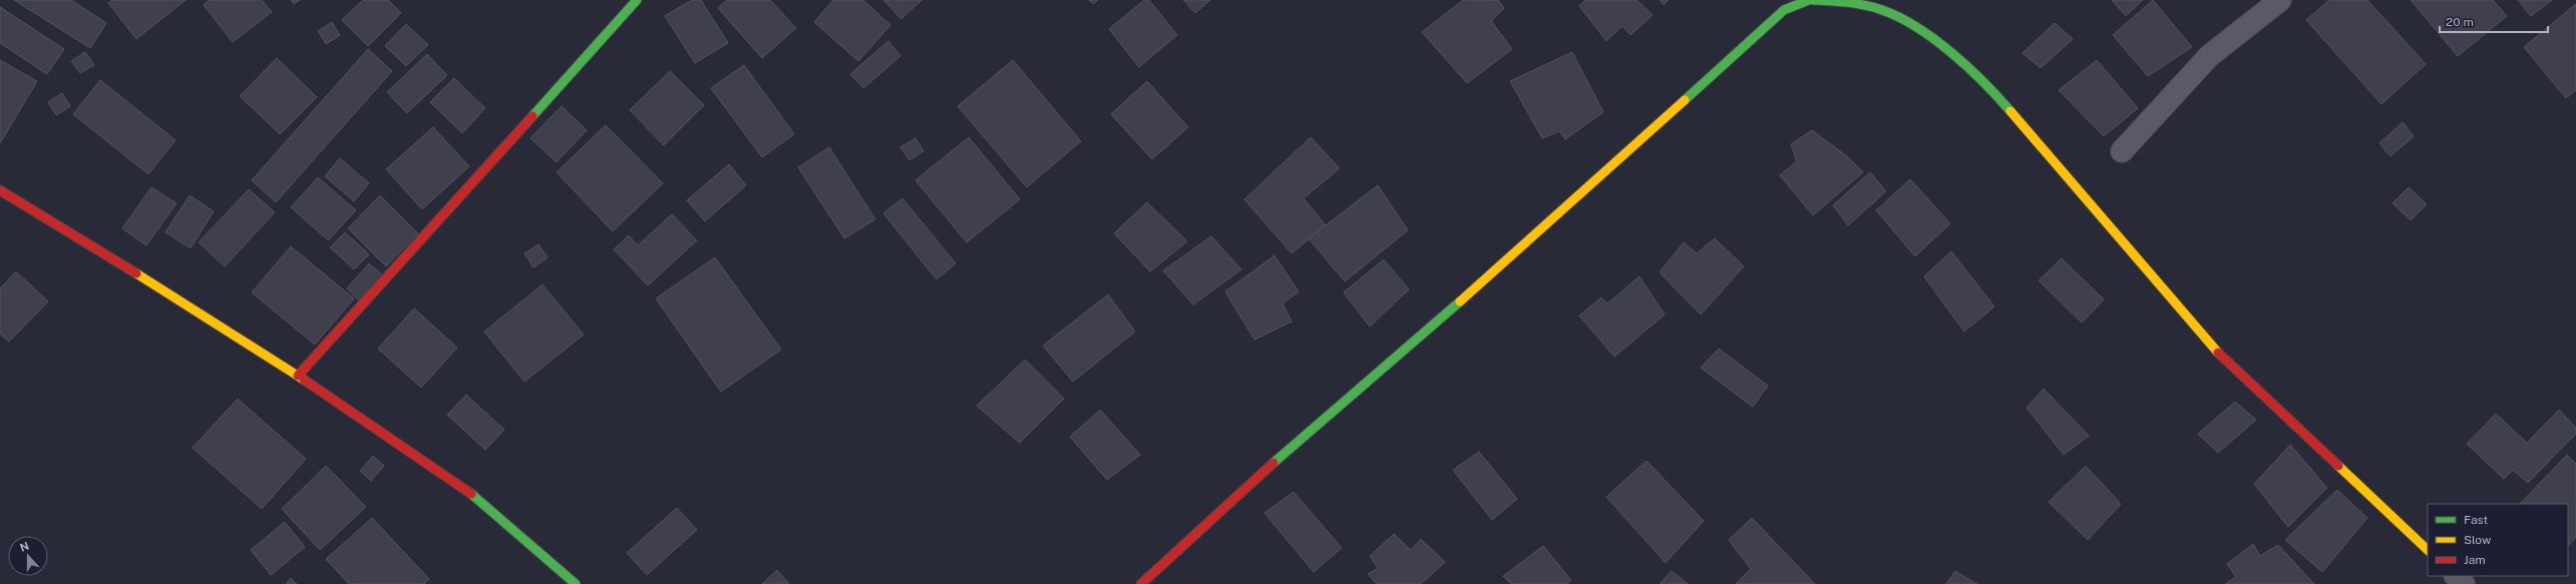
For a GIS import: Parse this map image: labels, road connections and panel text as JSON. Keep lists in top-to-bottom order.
{
  "legend": ["Fast", "Slow", "Jam"],
  "scale_bar": "20 m",
  "north": "top"
}
